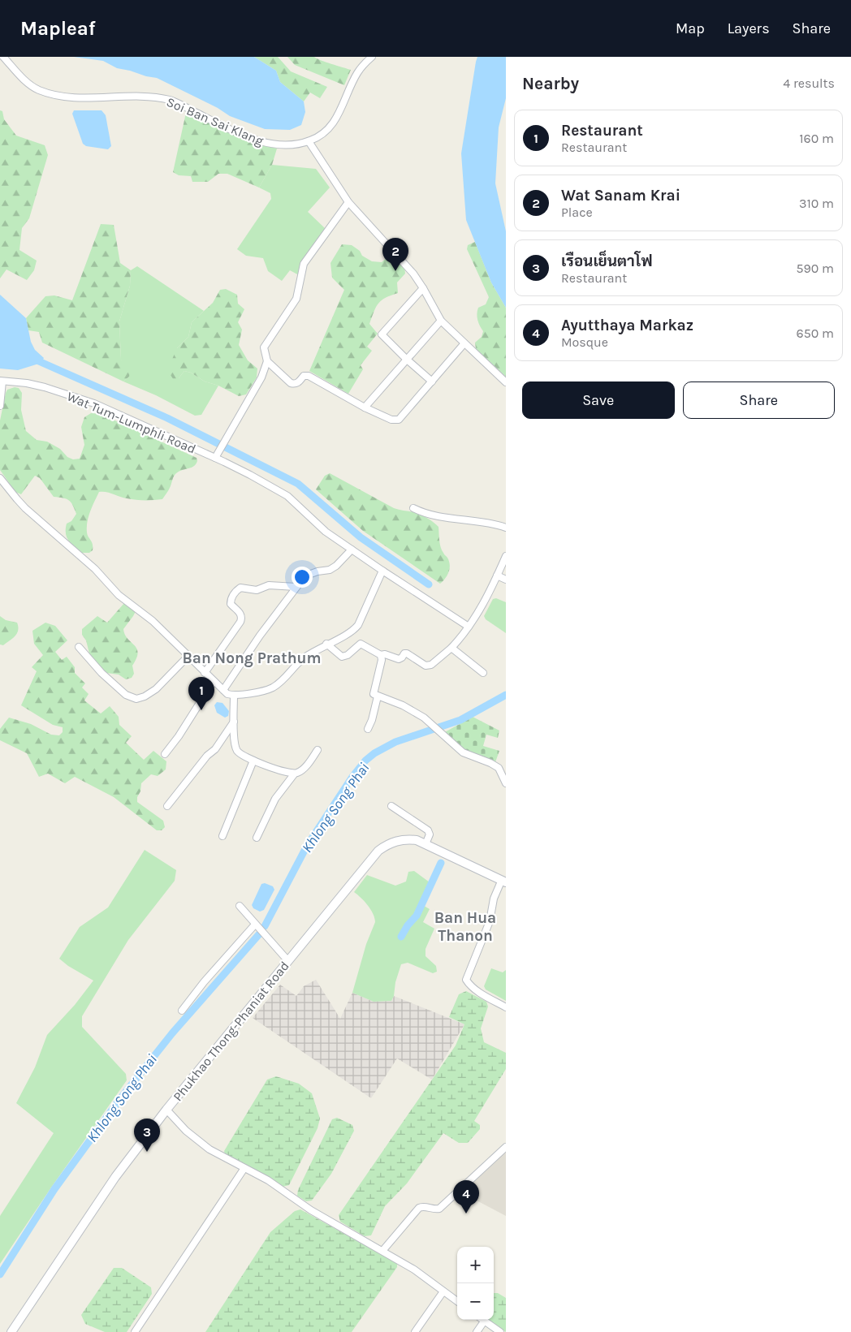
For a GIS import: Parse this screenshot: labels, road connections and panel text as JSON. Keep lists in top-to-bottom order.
{
  "streets": {
    "street": ["Soi Ban Sai Klang", "Wat Tum-Lumphli Road", "Phukhao Thong-Phaniat Road"]
  },
  "districts": ["Ban Nong Prathum", "Ban Hua Thanon"],
  "water": ["Khlong Song Phai"],
  "page": {
    "header": "Mapleaf",
    "nav": ["Map", "Layers", "Share"],
    "heading": ["Nearby", "4 results"],
    "list": [
      {
        "mark": "1",
        "name": "Restaurant",
        "note": "Restaurant",
        "value": "160 m"
      },
      {
        "mark": "2",
        "name": "Wat Sanam Krai",
        "note": "Place",
        "value": "310 m"
      },
      {
        "mark": "3",
        "name": "เรือนเย็นตาโฟ",
        "note": "Restaurant",
        "value": "590 m"
      },
      {
        "mark": "4",
        "name": "Ayutthaya Markaz",
        "note": "Mosque",
        "value": "650 m"
      }
    ],
    "pins": [
      "2",
      "1",
      "3",
      "4"
    ],
    "buttons": ["Save", "Share"],
    "map_buttons": ["+", "−"]
  }
}
